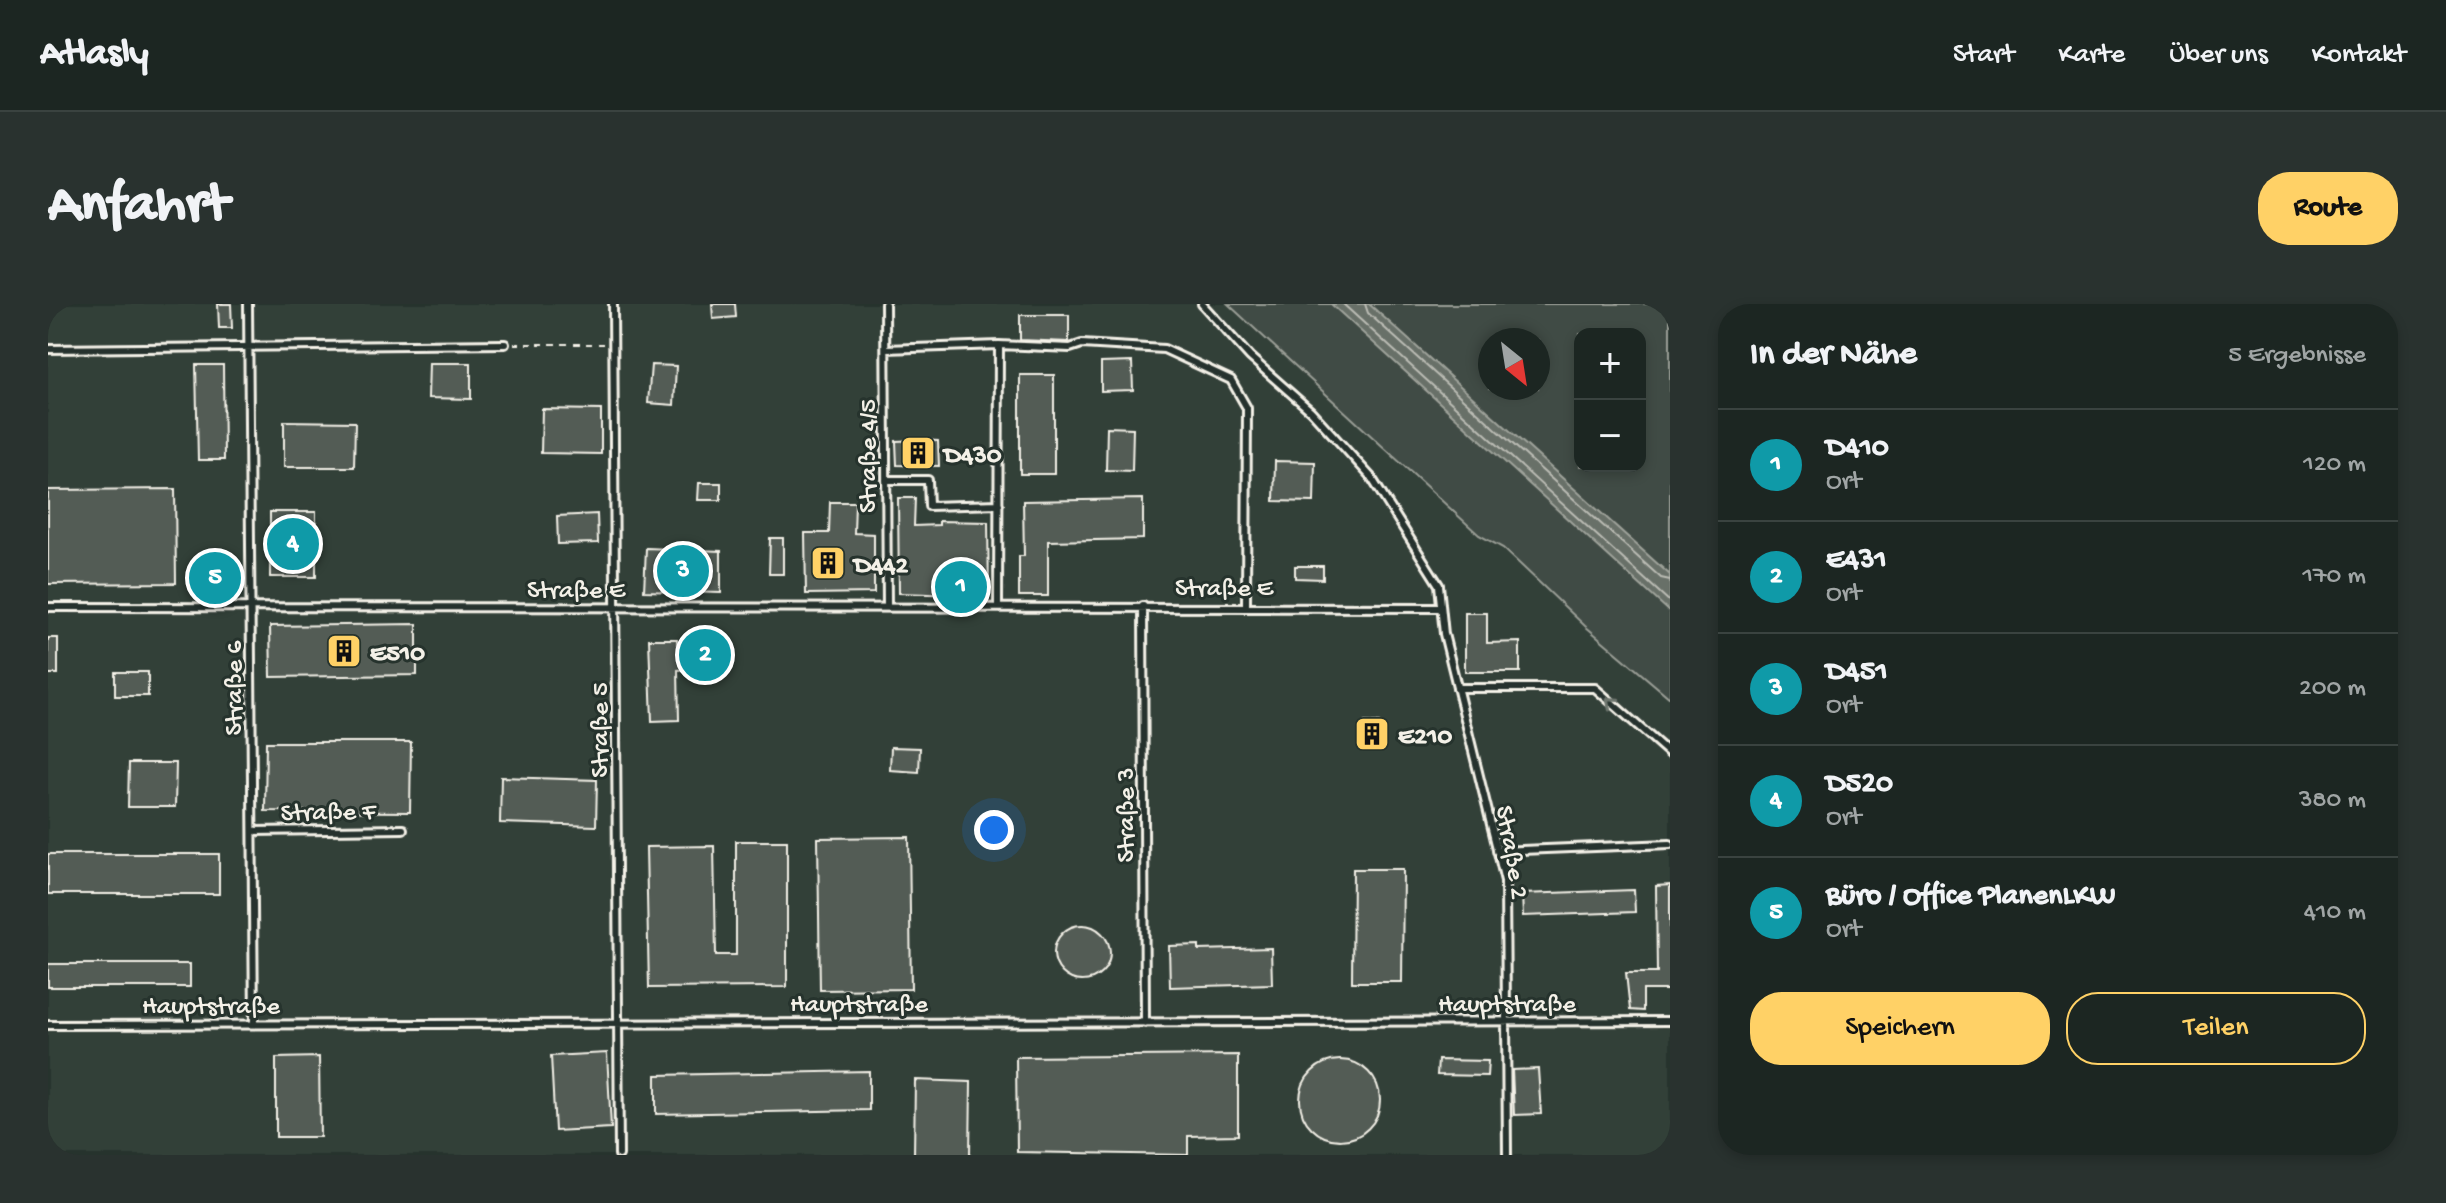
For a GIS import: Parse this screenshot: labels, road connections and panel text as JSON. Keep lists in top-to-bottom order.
{
  "streets": {
    "lane": [
      "Straße 4/5",
      "Straße E",
      "Straße 6",
      "Straße 5",
      "Straße F",
      "Straße 3",
      "Straße 2",
      "Hauptstraße"
    ]
  },
  "crossings": [
    ["Straße 4/5", "Straße E"],
    ["Straße E", "Straße 6"],
    ["Straße E", "Straße 5"],
    ["Straße E", "Straße 3"],
    ["Straße E", "Straße 2"],
    ["Straße 6", "Straße F"],
    ["Straße 6", "Hauptstraße"],
    ["Straße 5", "Hauptstraße"],
    ["Straße 3", "Hauptstraße"],
    ["Straße 2", "Hauptstraße"]
  ],
  "places": {
    "building": [
      "D430",
      "D442",
      "E510",
      "E210"
    ]
  },
  "north": "bottom right",
  "page": {
    "header": "Atlasly",
    "nav": [
      "Start",
      "Karte",
      "Über uns",
      "Kontakt"
    ],
    "buttons": [
      "Route",
      ["Speichern", "Teilen"]
    ],
    "title": "Anfahrt",
    "heading": ["In der Nähe", "5 Ergebnisse"],
    "map_buttons": ["+", "−"],
    "list": [
      {
        "mark": "1",
        "name": "D410",
        "note": "Ort",
        "value": "120 m"
      },
      {
        "mark": "2",
        "name": "E431",
        "note": "Ort",
        "value": "170 m"
      },
      {
        "mark": "3",
        "name": "D451",
        "note": "Ort",
        "value": "200 m"
      },
      {
        "mark": "4",
        "name": "D520",
        "note": "Ort",
        "value": "380 m"
      },
      {
        "mark": "5",
        "name": "Büro / Office PlanenLKW",
        "note": "Ort",
        "value": "410 m"
      }
    ],
    "pins": [
      "4",
      "3",
      "5",
      "1",
      "2"
    ]
  }
}
